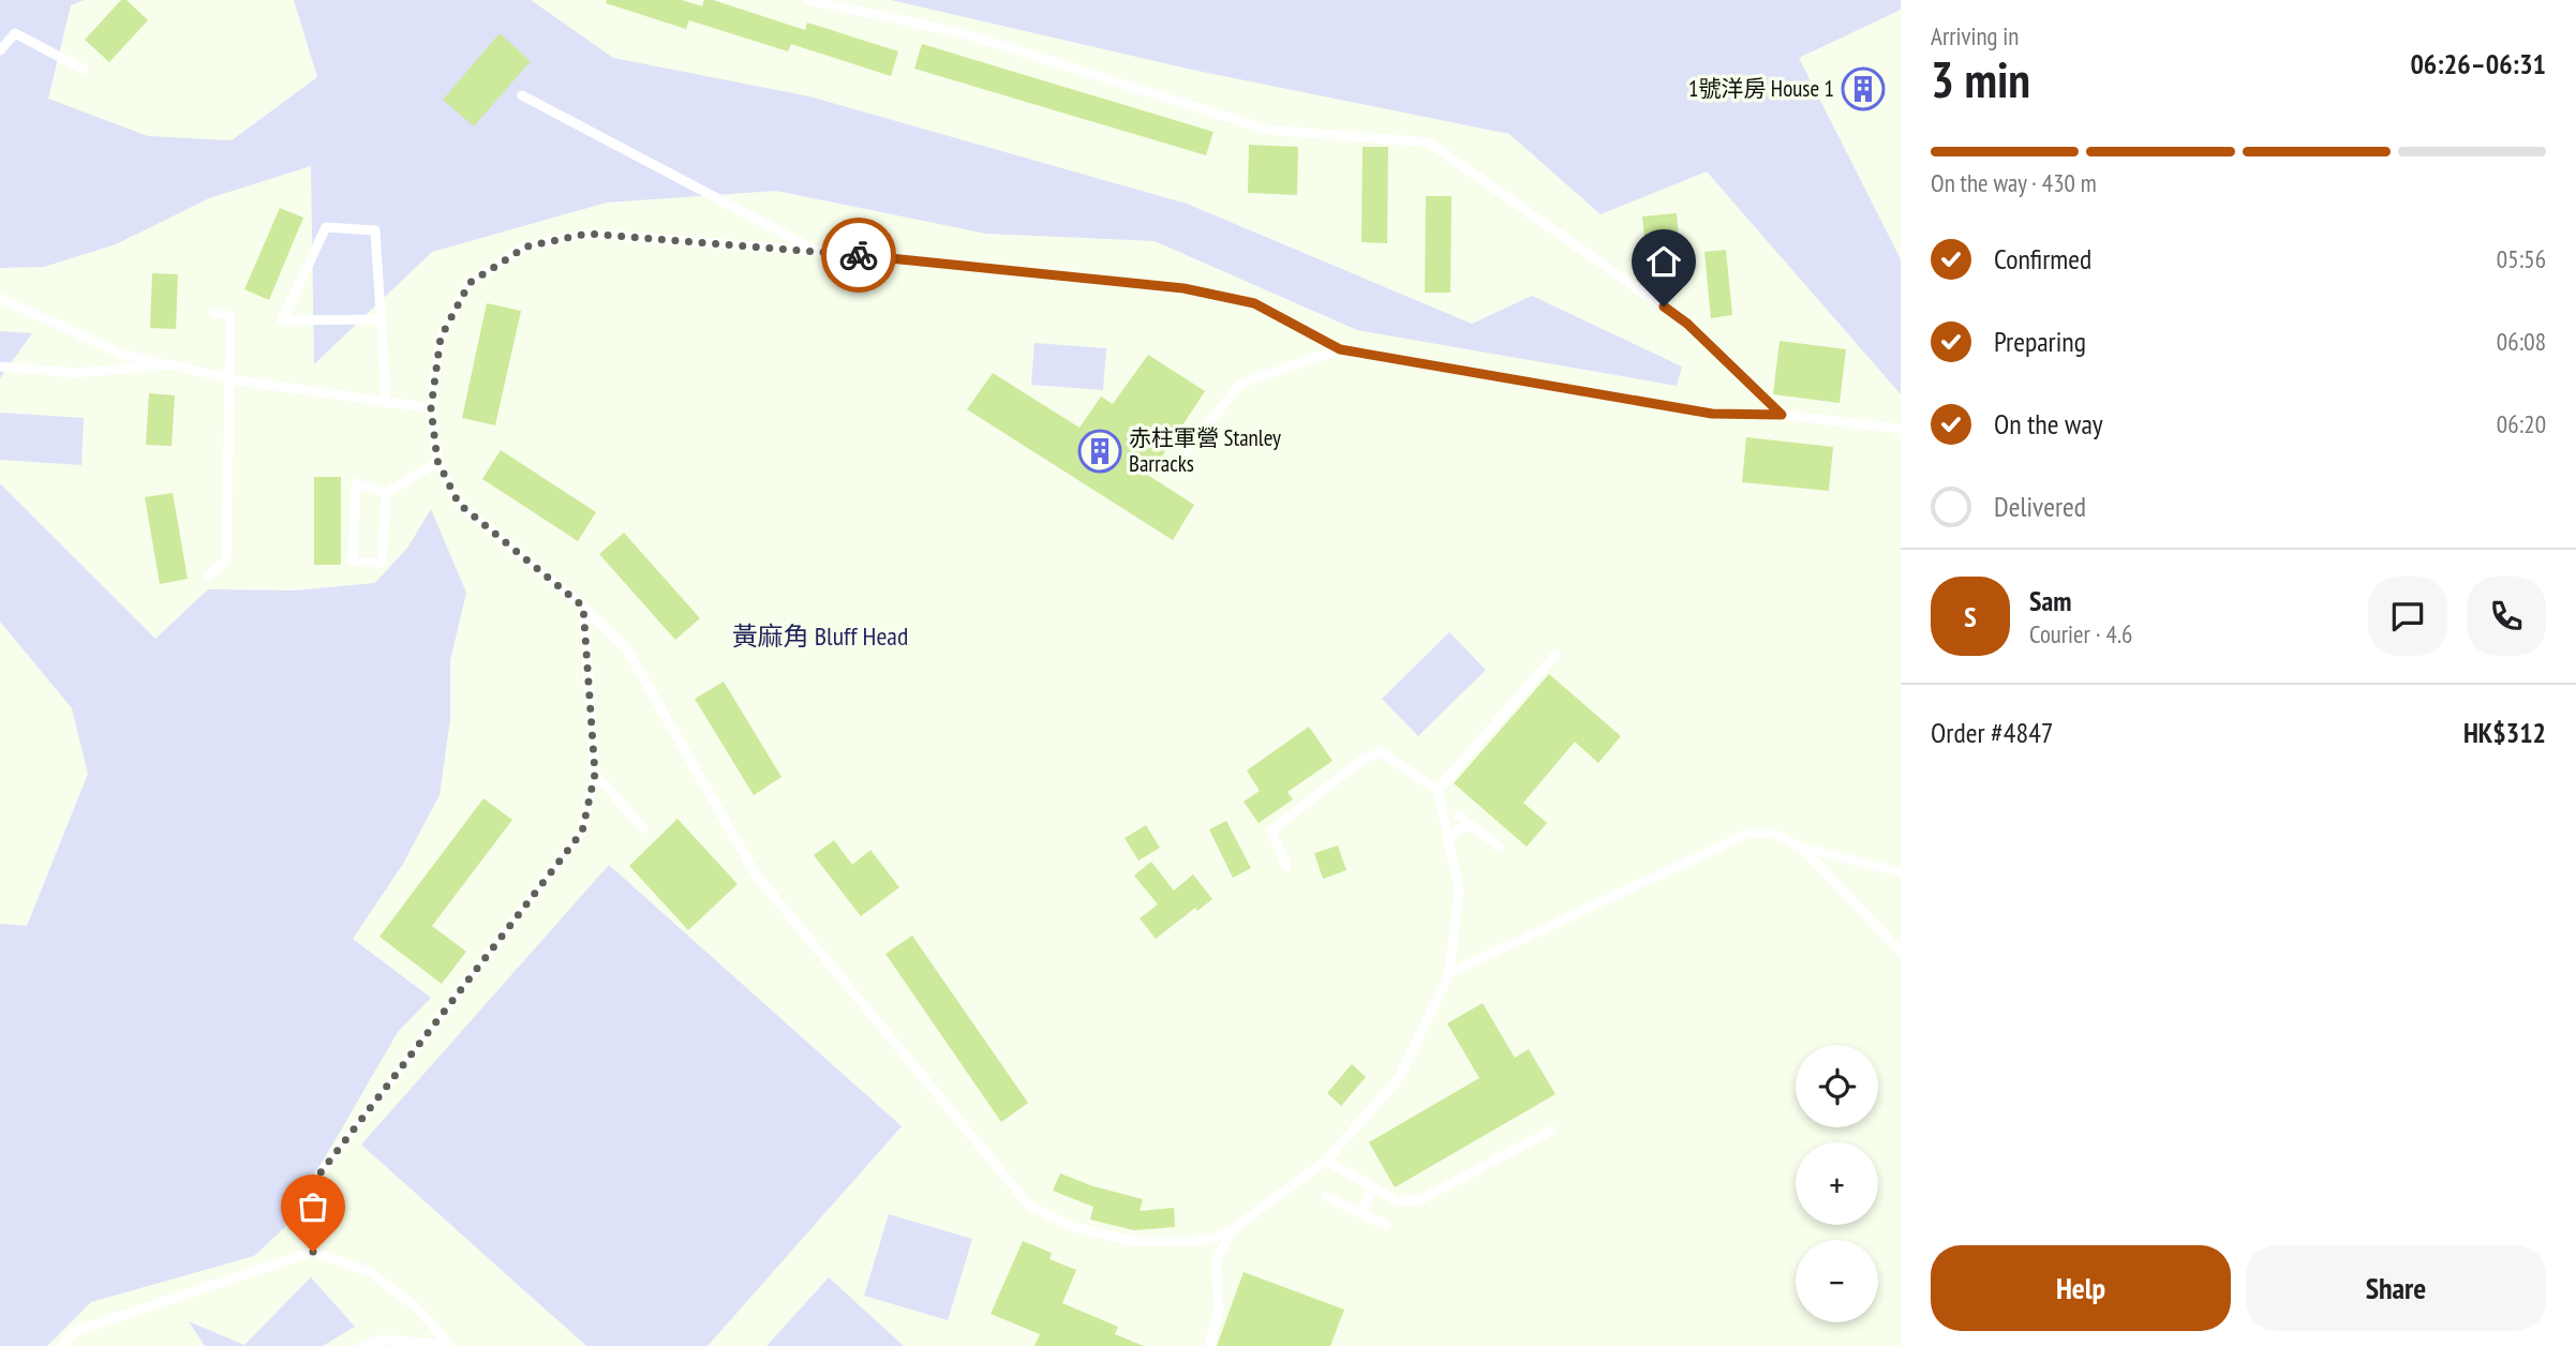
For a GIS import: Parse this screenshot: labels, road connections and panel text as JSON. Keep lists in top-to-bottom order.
{
  "districts": ["黃麻角 Bluff Head"],
  "places": {
    "building": ["1號洋房 House 1", "赤柱軍營 Stanley Barracks"]
  },
  "page": {
    "heading": ["3 min", "Arriving in", "06:26–06:31"],
    "panel": [
      "Sam",
      "Courier · 4.6",
      "Order #4847",
      "HK$312"
    ],
    "bar": "On the way · 430 m",
    "list": [
      ["Confirmed", "05:56"],
      ["Preparing", "06:08"],
      ["On the way", "06:20"],
      "Delivered"
    ],
    "round": "S",
    "map_buttons": ["+", "−"],
    "buttons": ["Help", "Share"]
  }
}
